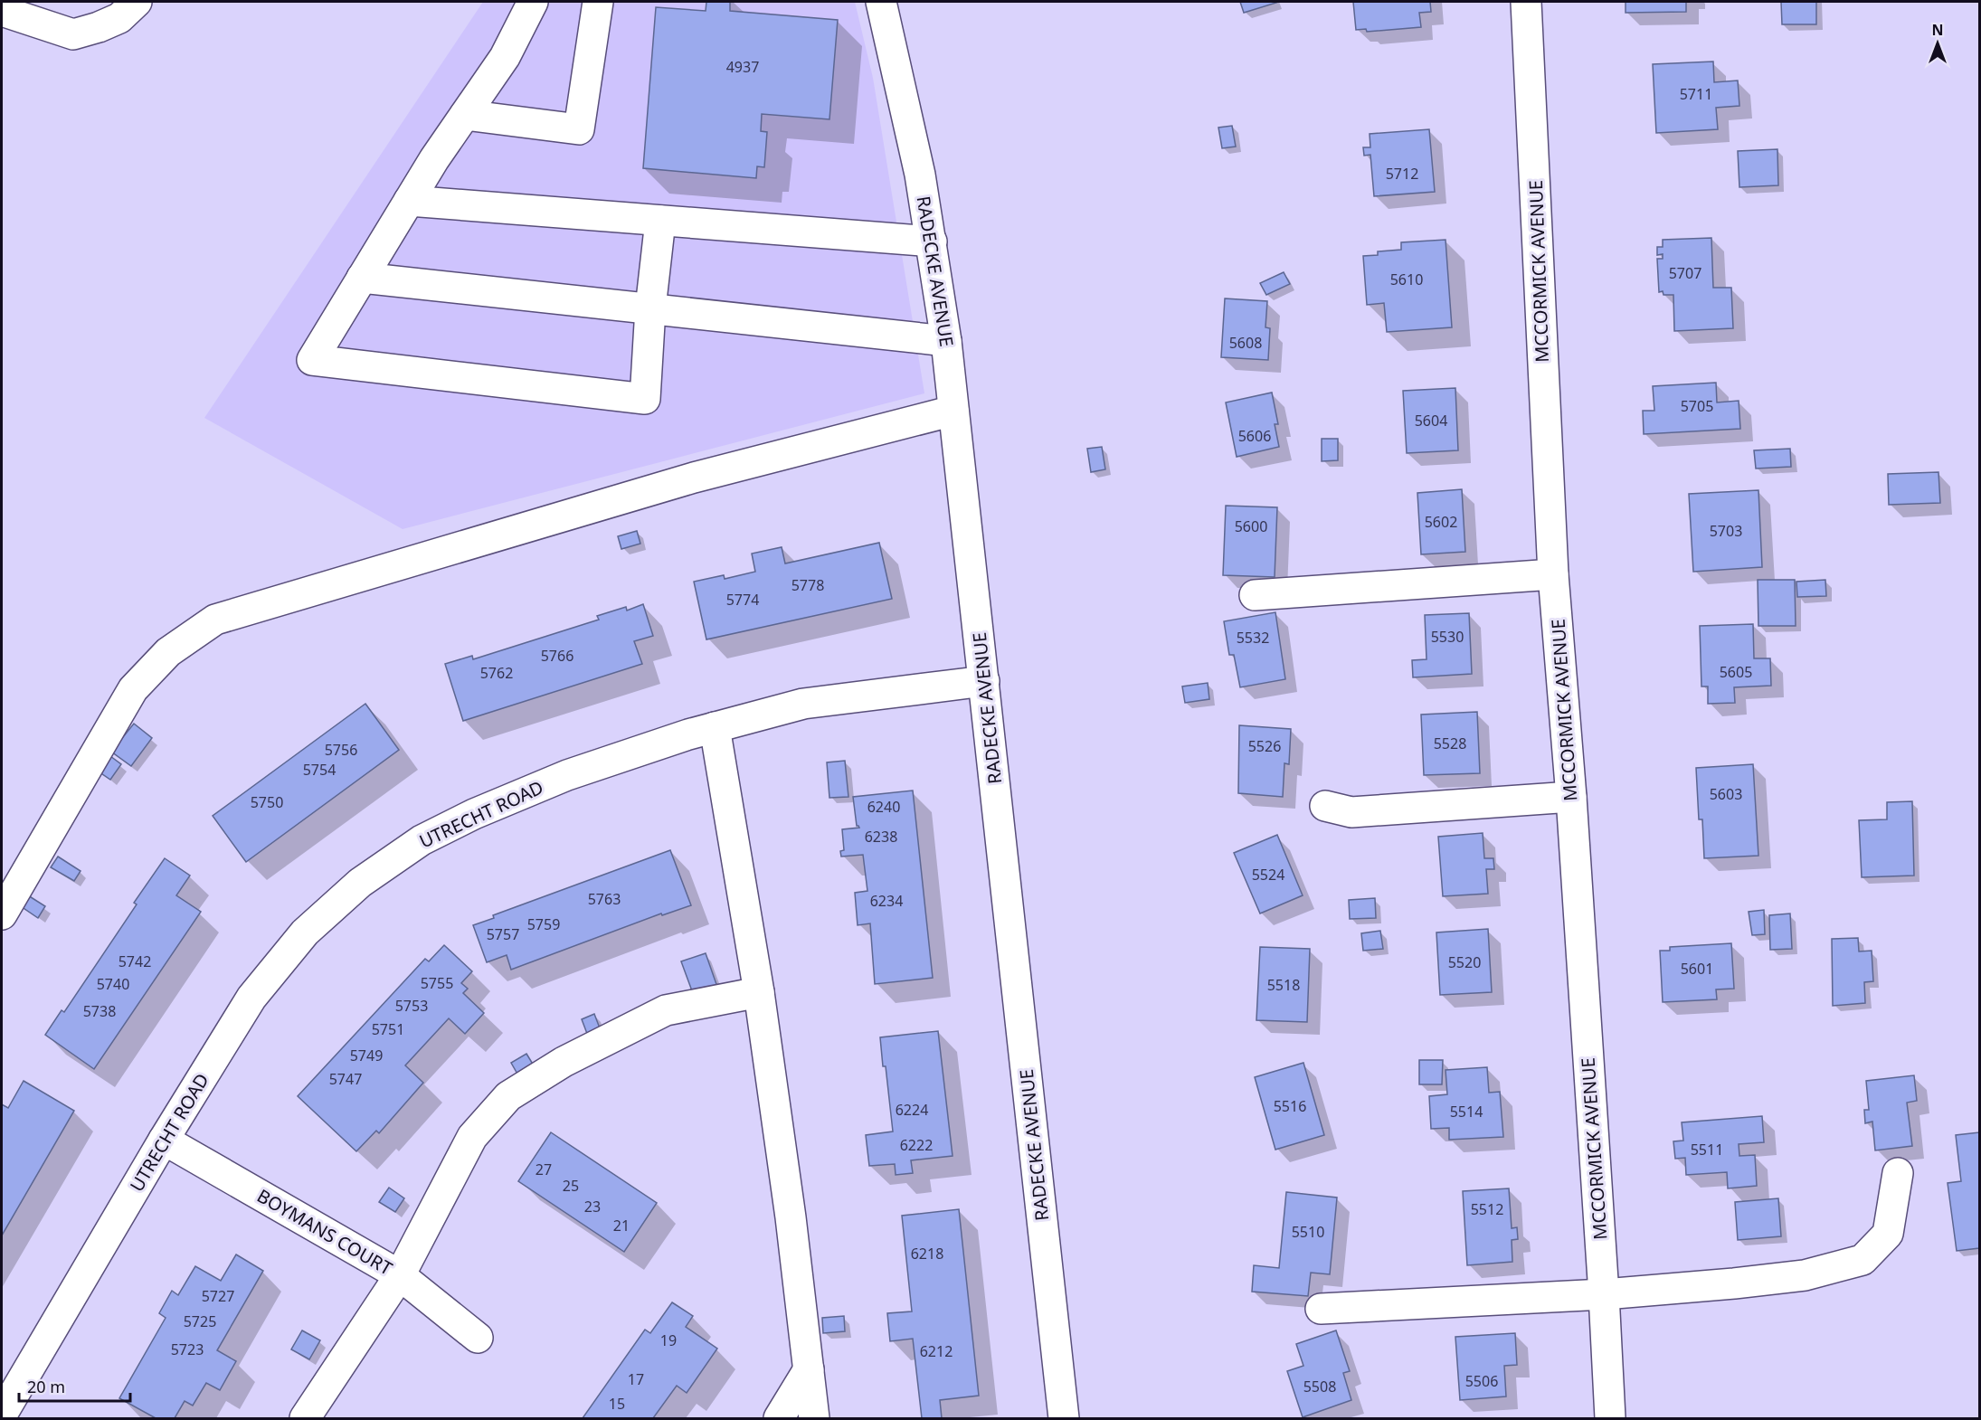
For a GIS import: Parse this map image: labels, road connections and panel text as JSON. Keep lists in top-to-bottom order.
{
  "streets": {
    "street": [
      "RADECKE AVENUE",
      "MCCORMICK AVENUE",
      "UTRECHT ROAD",
      "BOYMANS COURT"
    ]
  },
  "crossings": [
    ["RADECKE AVENUE", "UTRECHT ROAD"],
    ["UTRECHT ROAD", "BOYMANS COURT"]
  ],
  "house_numbers": [
    "4937",
    "5711",
    "5712",
    "5707",
    "5610",
    "5608",
    "5705",
    "5604",
    "5606",
    "5602",
    "5600",
    "5703",
    "5778",
    "5774",
    "5530",
    "5532",
    "5766",
    "5605",
    "5762",
    "5528",
    "5526",
    "5756",
    "5754",
    "5603",
    "5750",
    "6240",
    "6238",
    "5524",
    "5763",
    "6234",
    "5759",
    "5757",
    "5742",
    "5520",
    "5601",
    "5755",
    "5740",
    "5518",
    "5753",
    "5738",
    "5751",
    "5749",
    "5747",
    "5516",
    "6224",
    "5514",
    "6222",
    "5511",
    "27",
    "25",
    "23",
    "5512",
    "21",
    "5510",
    "6218",
    "5727",
    "5725",
    "19",
    "5723",
    "6212",
    "17",
    "5506",
    "5508",
    "15"
  ],
  "scale_bar": "20 m",
  "north": "top"
}
